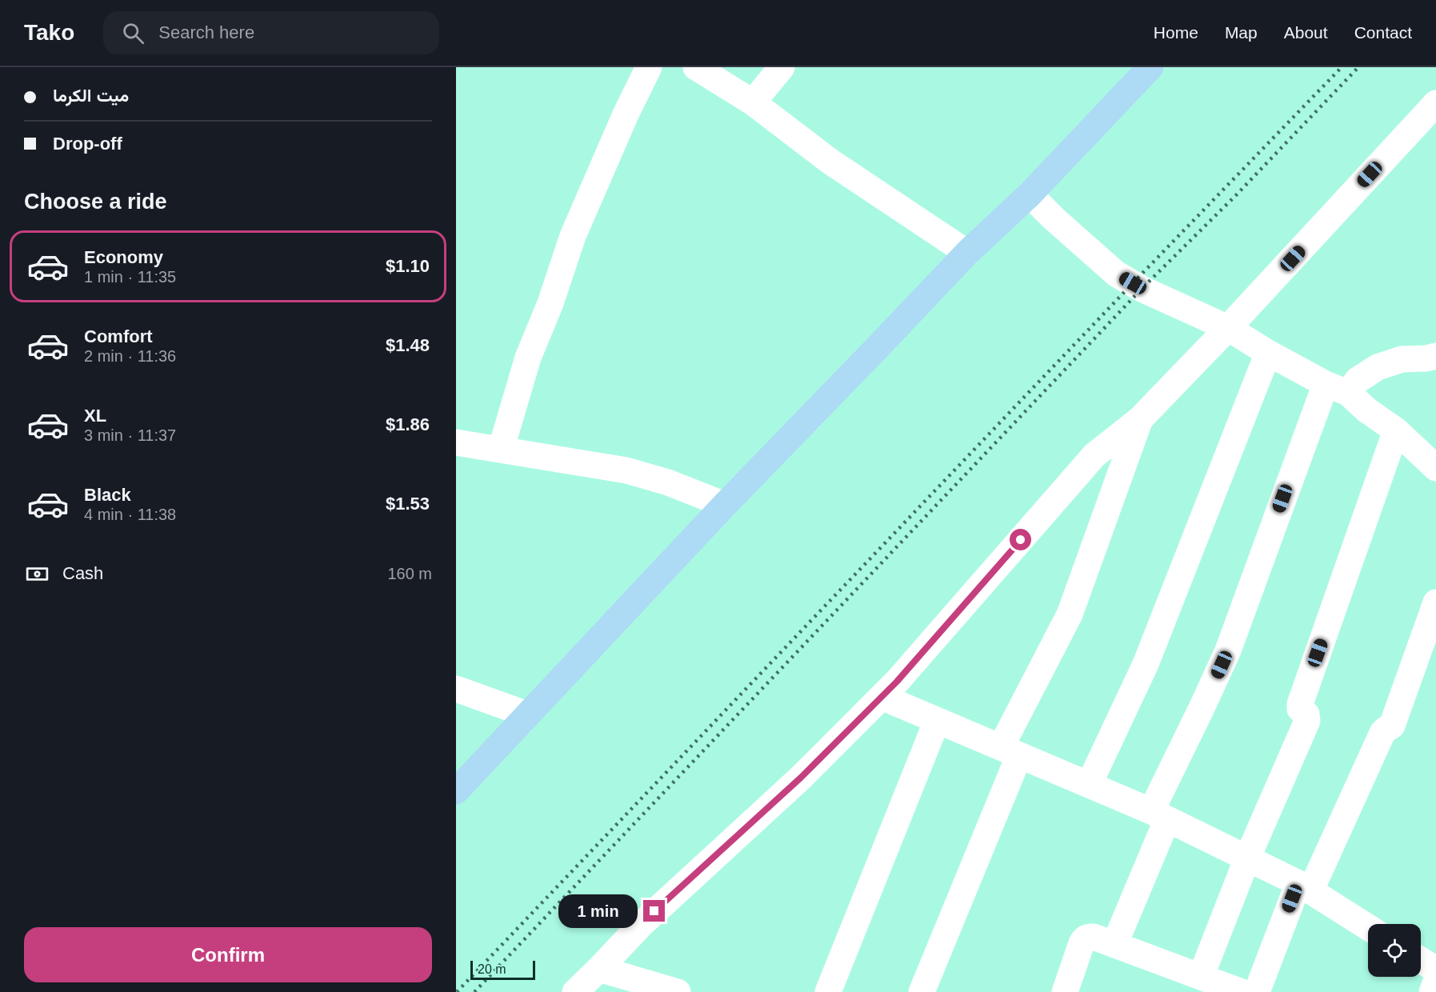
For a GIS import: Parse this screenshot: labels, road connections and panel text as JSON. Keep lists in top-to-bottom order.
{
  "scale_bar": "20 m",
  "page": {
    "header": "Tako",
    "search": "Search here",
    "nav": [
      "Home",
      "Map",
      "About",
      "Contact"
    ],
    "banner": ["ميت الكرما", "Drop-off"],
    "heading": "Choose a ride",
    "list": [
      {
        "name": "Economy",
        "note": "1 min · 11:35",
        "value": "$1.10"
      },
      {
        "name": "Comfort",
        "note": "2 min · 11:36",
        "value": "$1.48"
      },
      {
        "name": "XL",
        "note": "3 min · 11:37",
        "value": "$1.86"
      },
      {
        "name": "Black",
        "note": "4 min · 11:38",
        "value": "$1.53"
      }
    ],
    "pay": ["Cash", "160 m"],
    "bubble": "1 min",
    "buttons": "Confirm",
    "scale": "20 m"
  }
}
